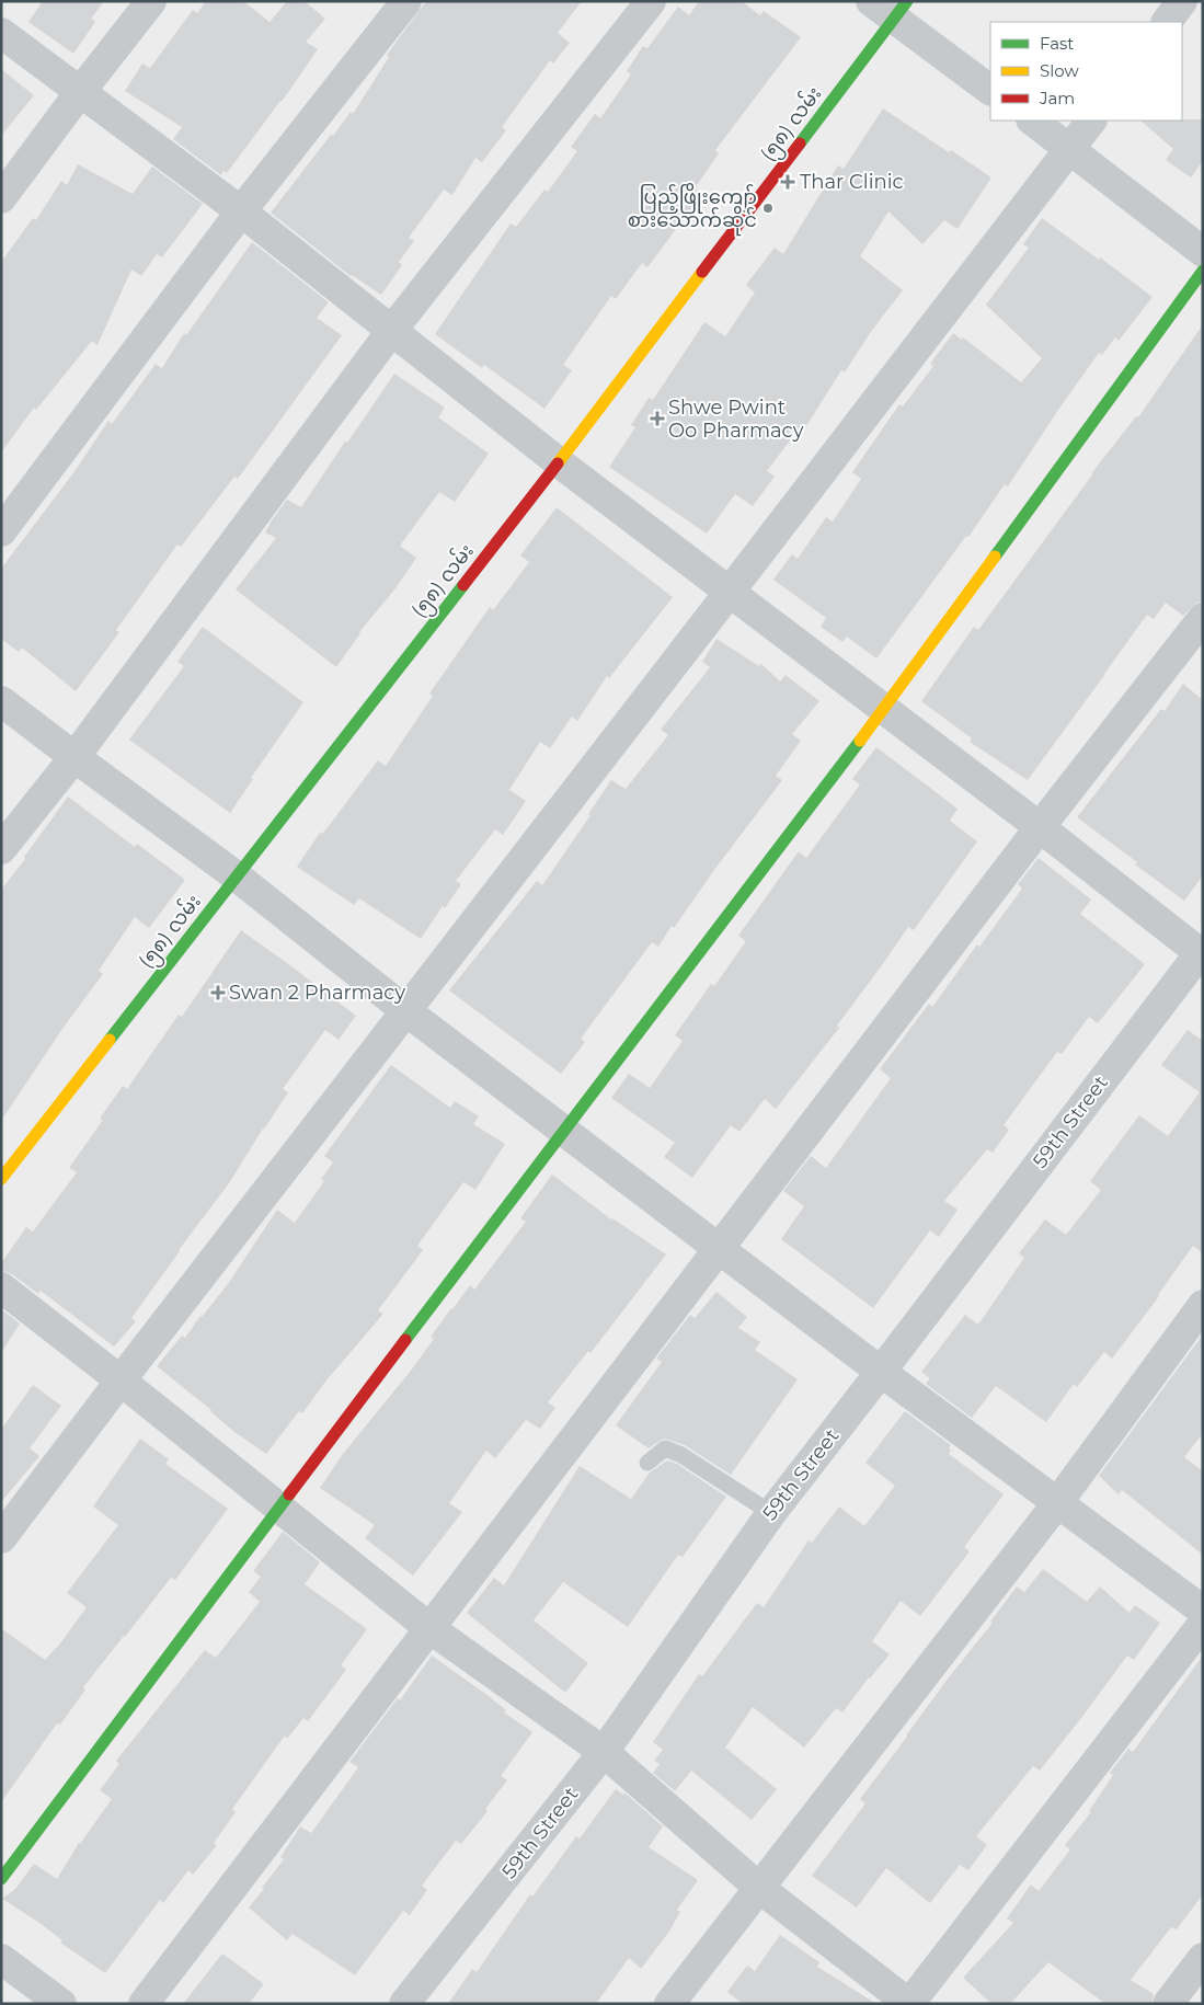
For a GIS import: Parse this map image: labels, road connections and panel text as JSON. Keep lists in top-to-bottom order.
{
  "streets": {
    "street": ["(၅၈) လမ်း", "59th Street"]
  },
  "places": {
    "health": ["Thar Clinic", "Shwe Pwint Oo Pharmacy", "Swan 2 Pharmacy"],
    "other": ["ပြည့်ဖြိုးကျော် စားသောက်ဆိုင်"]
  },
  "legend": ["Fast", "Slow", "Jam"]
}
